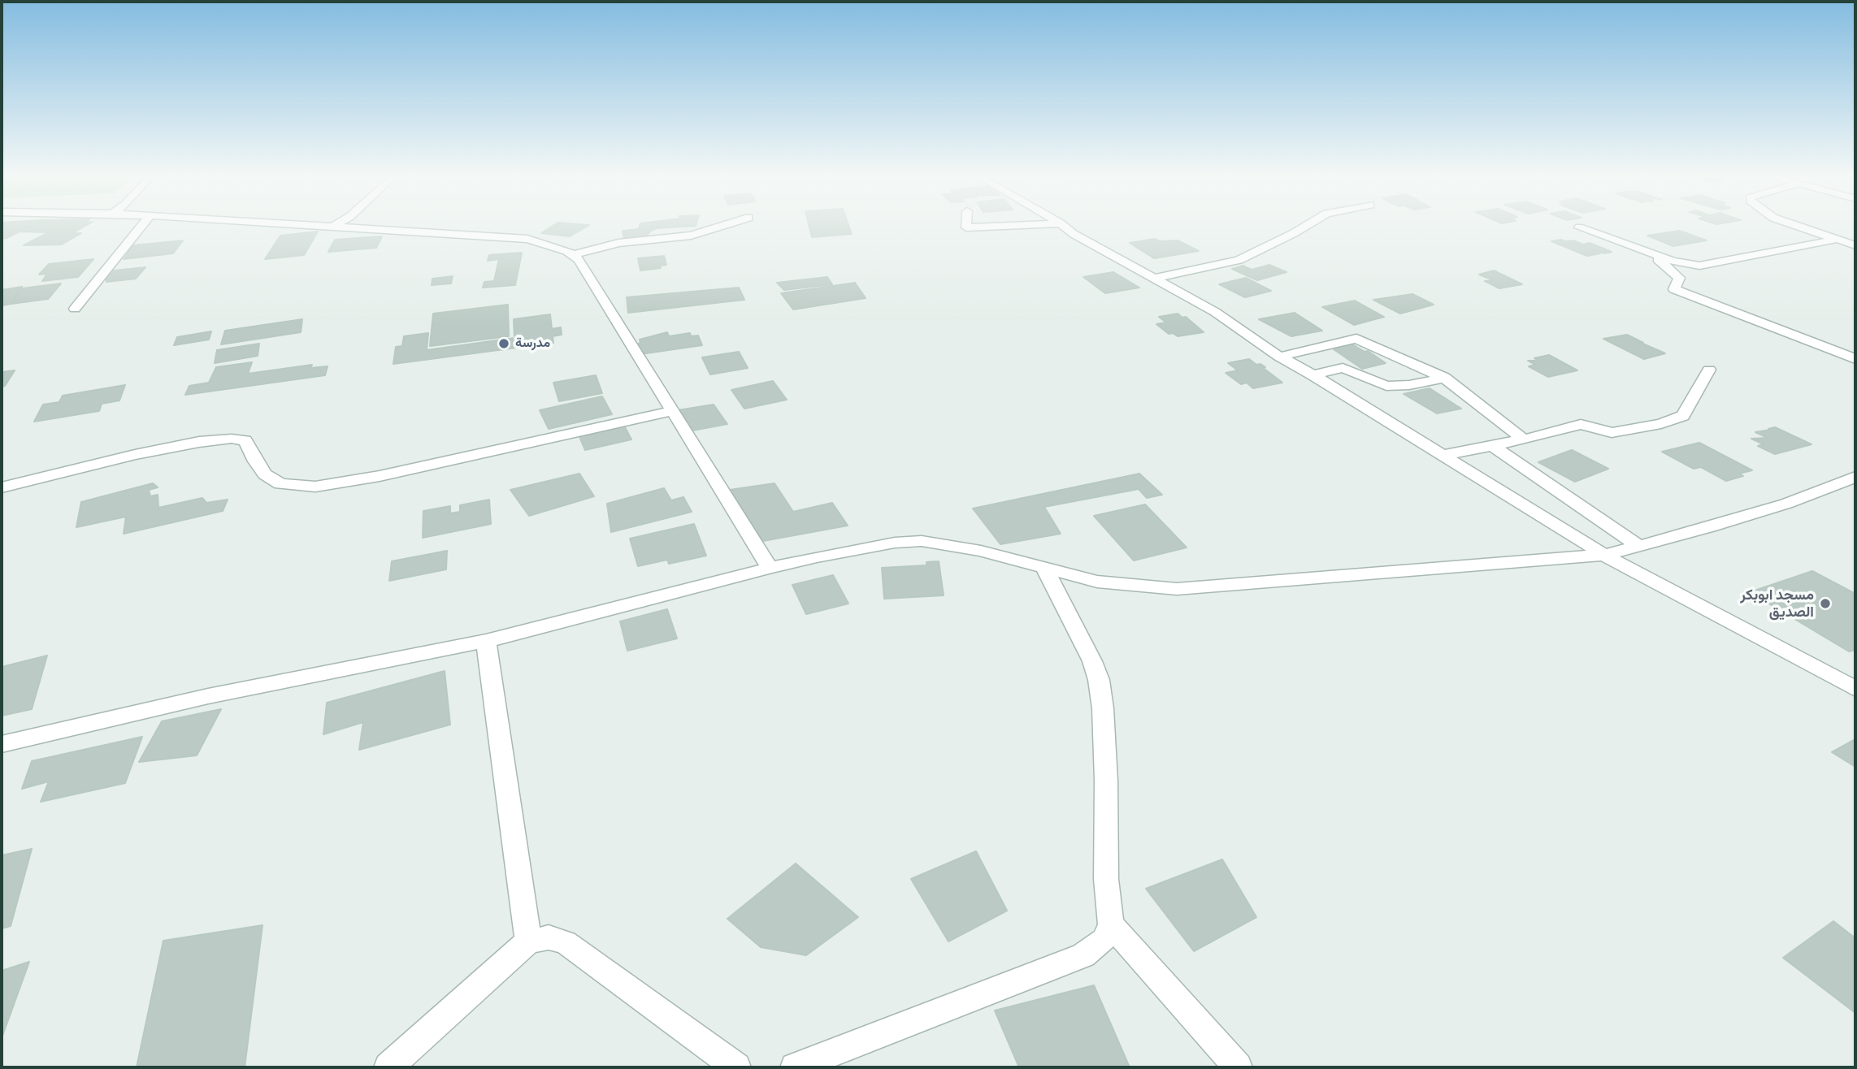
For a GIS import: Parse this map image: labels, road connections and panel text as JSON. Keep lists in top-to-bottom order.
{
  "places": ["مدرسة", "مسجد ابوبكر الصديق"]
}
